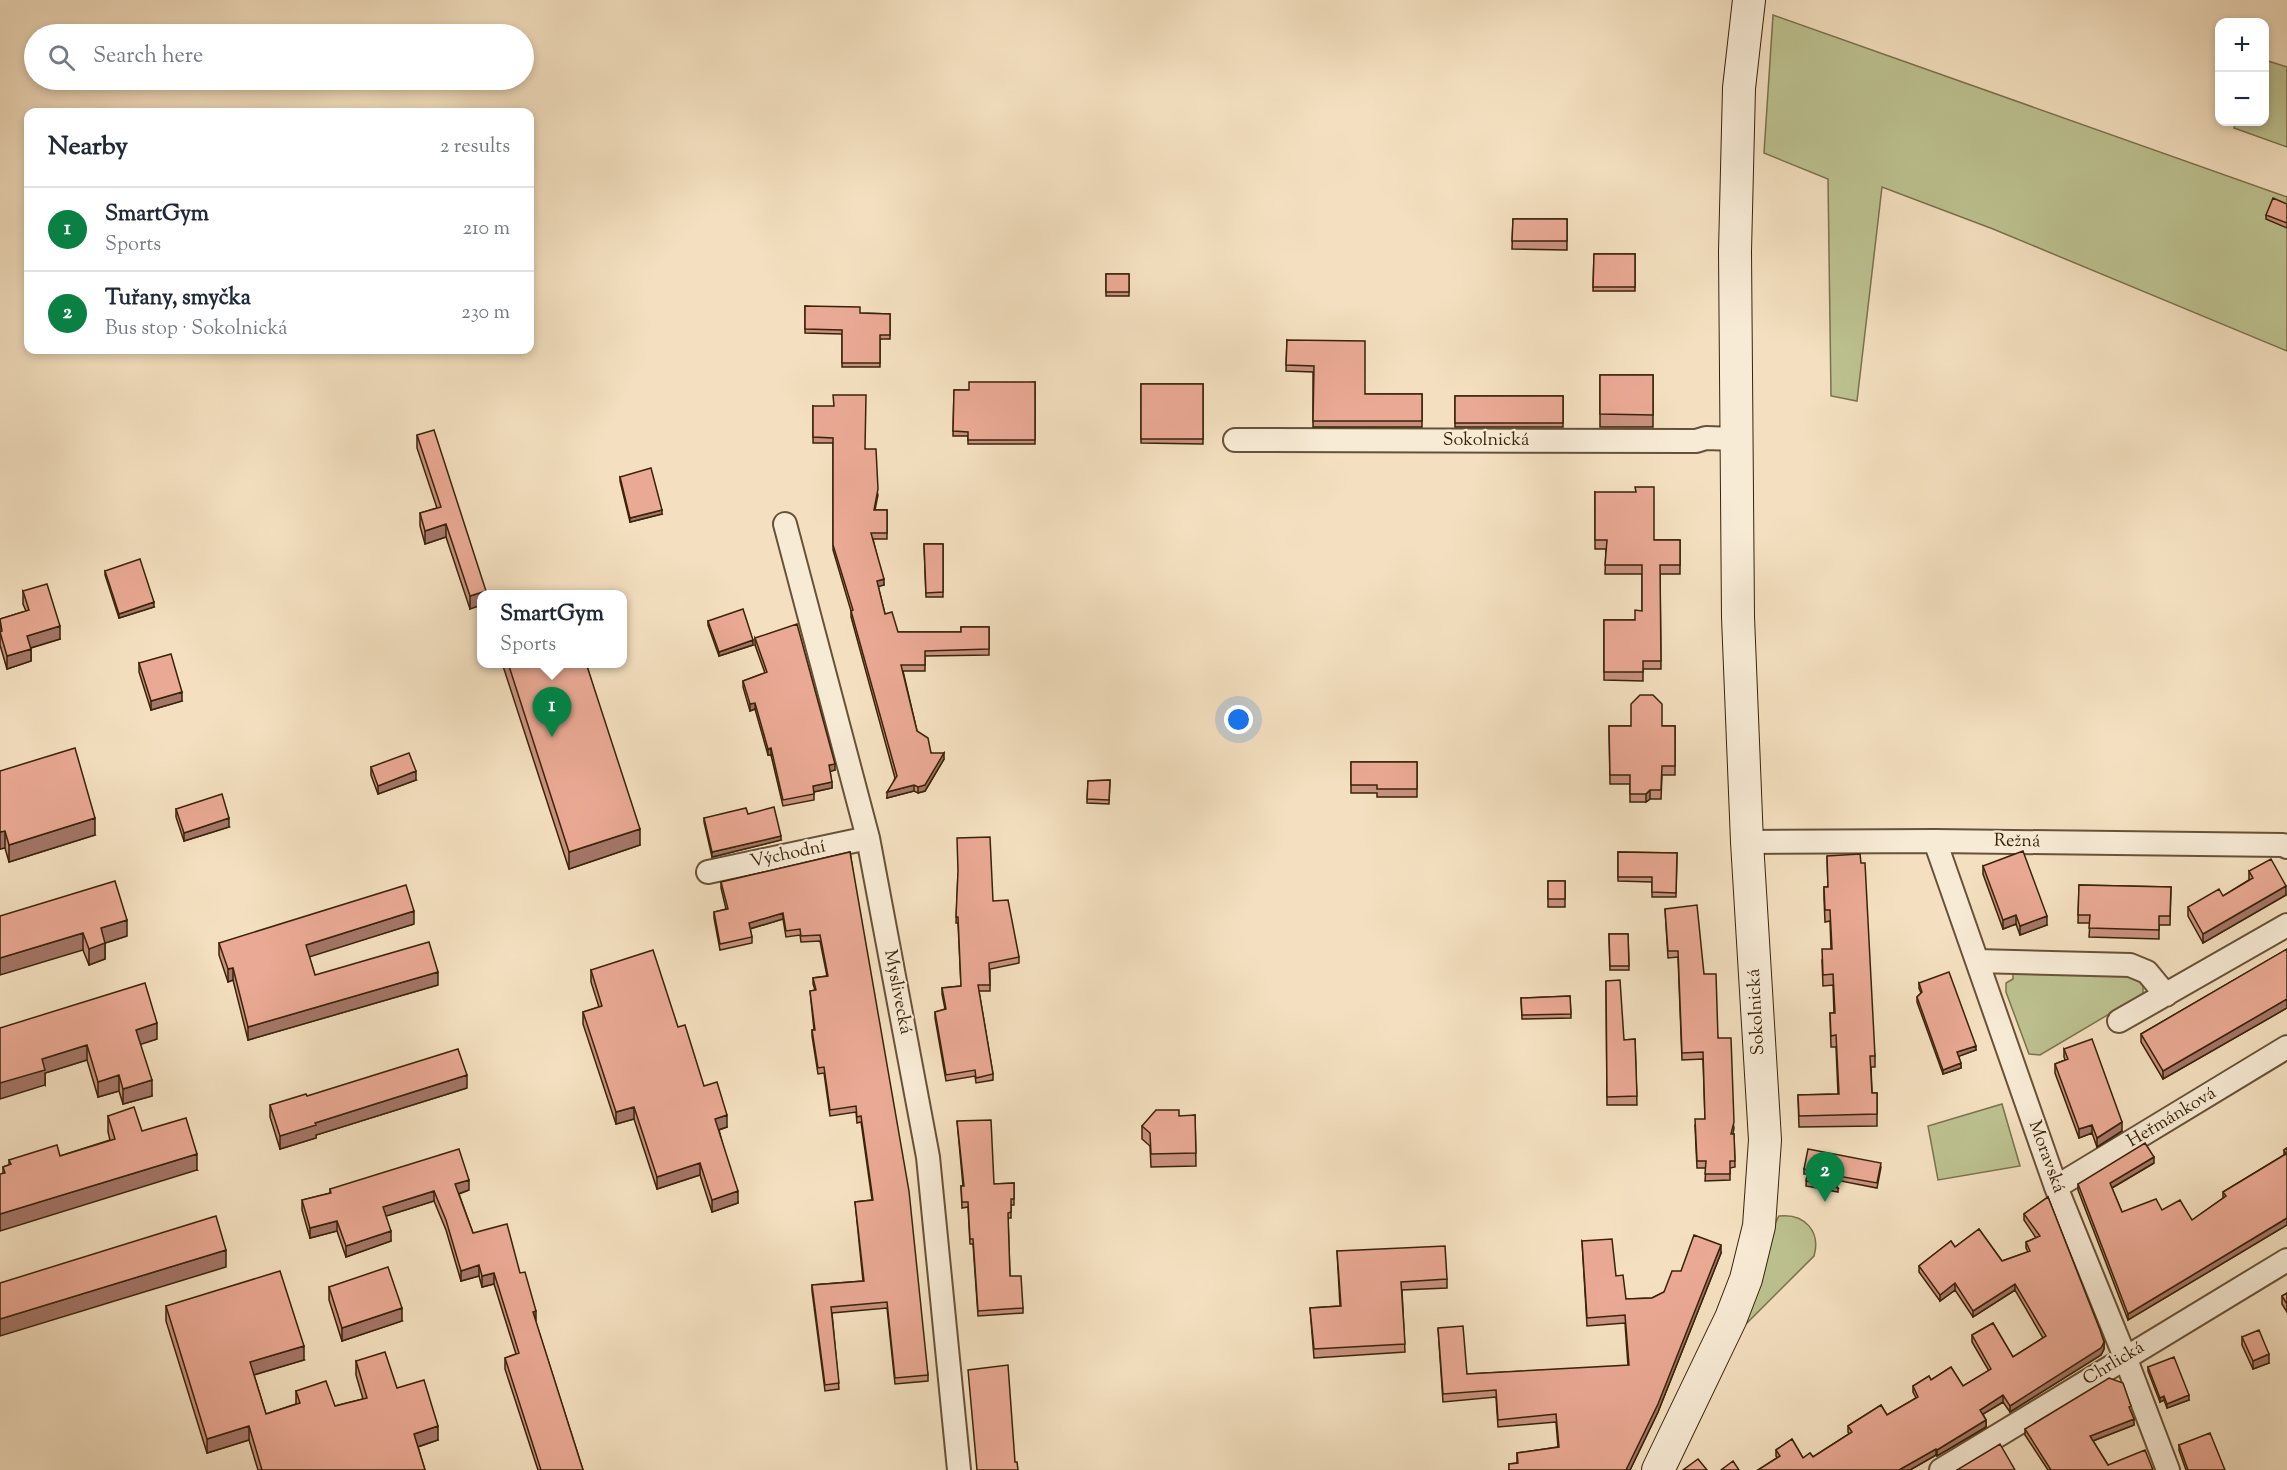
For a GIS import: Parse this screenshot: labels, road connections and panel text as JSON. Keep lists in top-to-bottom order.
{
  "streets": {
    "main road": ["Sokolnická"],
    "street": [
      "Režná",
      "Východní",
      "Myslivecká",
      "Heřmánková",
      "Moravská",
      "Chrlická"
    ]
  },
  "crossings": [
    ["Sokolnická", "Režná"],
    ["Režná", "Moravská"],
    ["Východní", "Myslivecká"],
    ["Heřmánková", "Moravská"],
    ["Moravská", "Chrlická"]
  ],
  "page": {
    "map_buttons": ["+", "−"],
    "search": "Search here",
    "heading": ["Nearby", "2 results"],
    "list": [
      {
        "mark": "1",
        "name": "SmartGym",
        "note": "Sports",
        "value": "210 m"
      },
      {
        "mark": "2",
        "name": "Tuřany, smyčka",
        "note": "Bus stop · Sokolnická",
        "value": "230 m"
      }
    ],
    "popup": ["SmartGym", "Sports"],
    "pins": ["1", "2"]
  }
}
